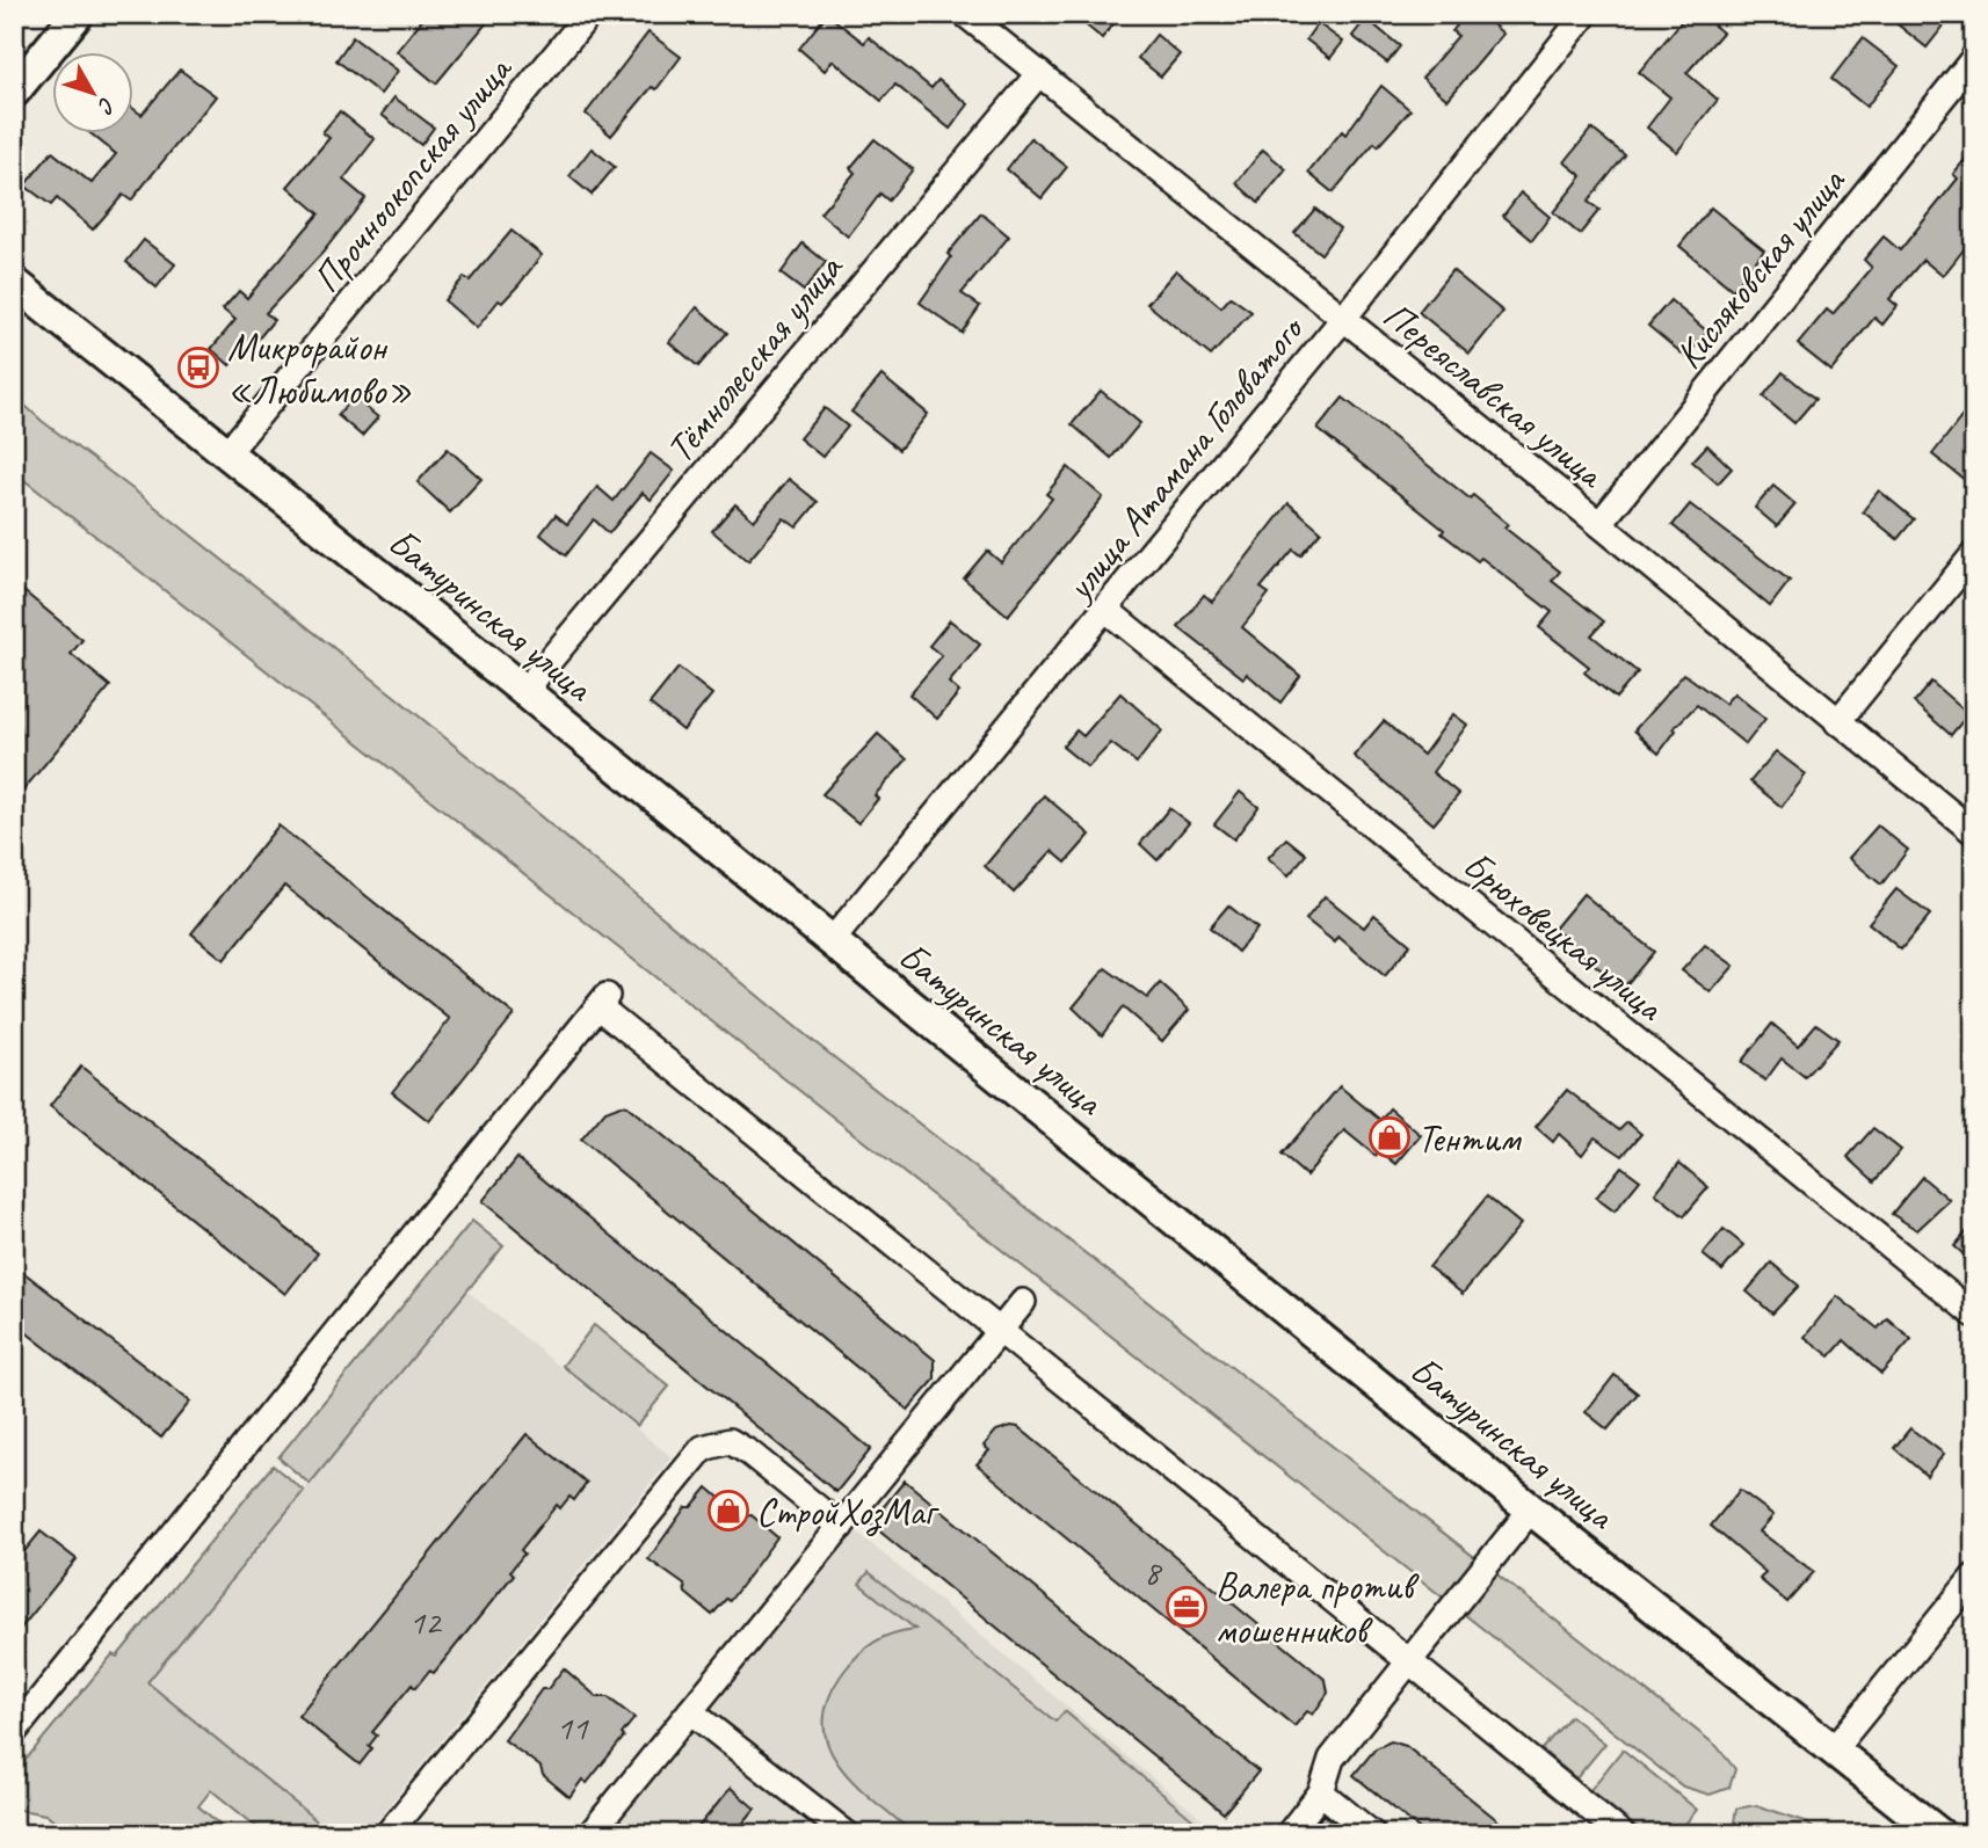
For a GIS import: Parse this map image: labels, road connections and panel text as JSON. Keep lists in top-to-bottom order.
{
  "streets": {
    "street": [
      "Прочноокопская улица",
      "Кисляковская улица",
      "Тёмнолесская улица",
      "Переяславская улица",
      "улица Атамана Головатого",
      "Батуринская улица",
      "Брюховецкая улица"
    ]
  },
  "crossings": [
    ["Прочноокопская улица", "Батуринская улица"],
    ["Кисляковская улица", "Переяславская улица"],
    ["Тёмнолесская улица", "Переяславская улица"],
    ["Тёмнолесская улица", "Батуринская улица"],
    ["Переяславская улица", "улица Атамана Головатого"],
    ["улица Атамана Головатого", "Батуринская улица"],
    ["улица Атамана Головатого", "Брюховецкая улица"]
  ],
  "places": {
    "bus stop": ["Микрорайон «Любимово»"],
    "shop": ["Тентим", "СтройХозМаг"],
    "office": ["Валера против мошенников"]
  },
  "house_numbers": ["8", "12", "11"],
  "north": "bottom right"
}
